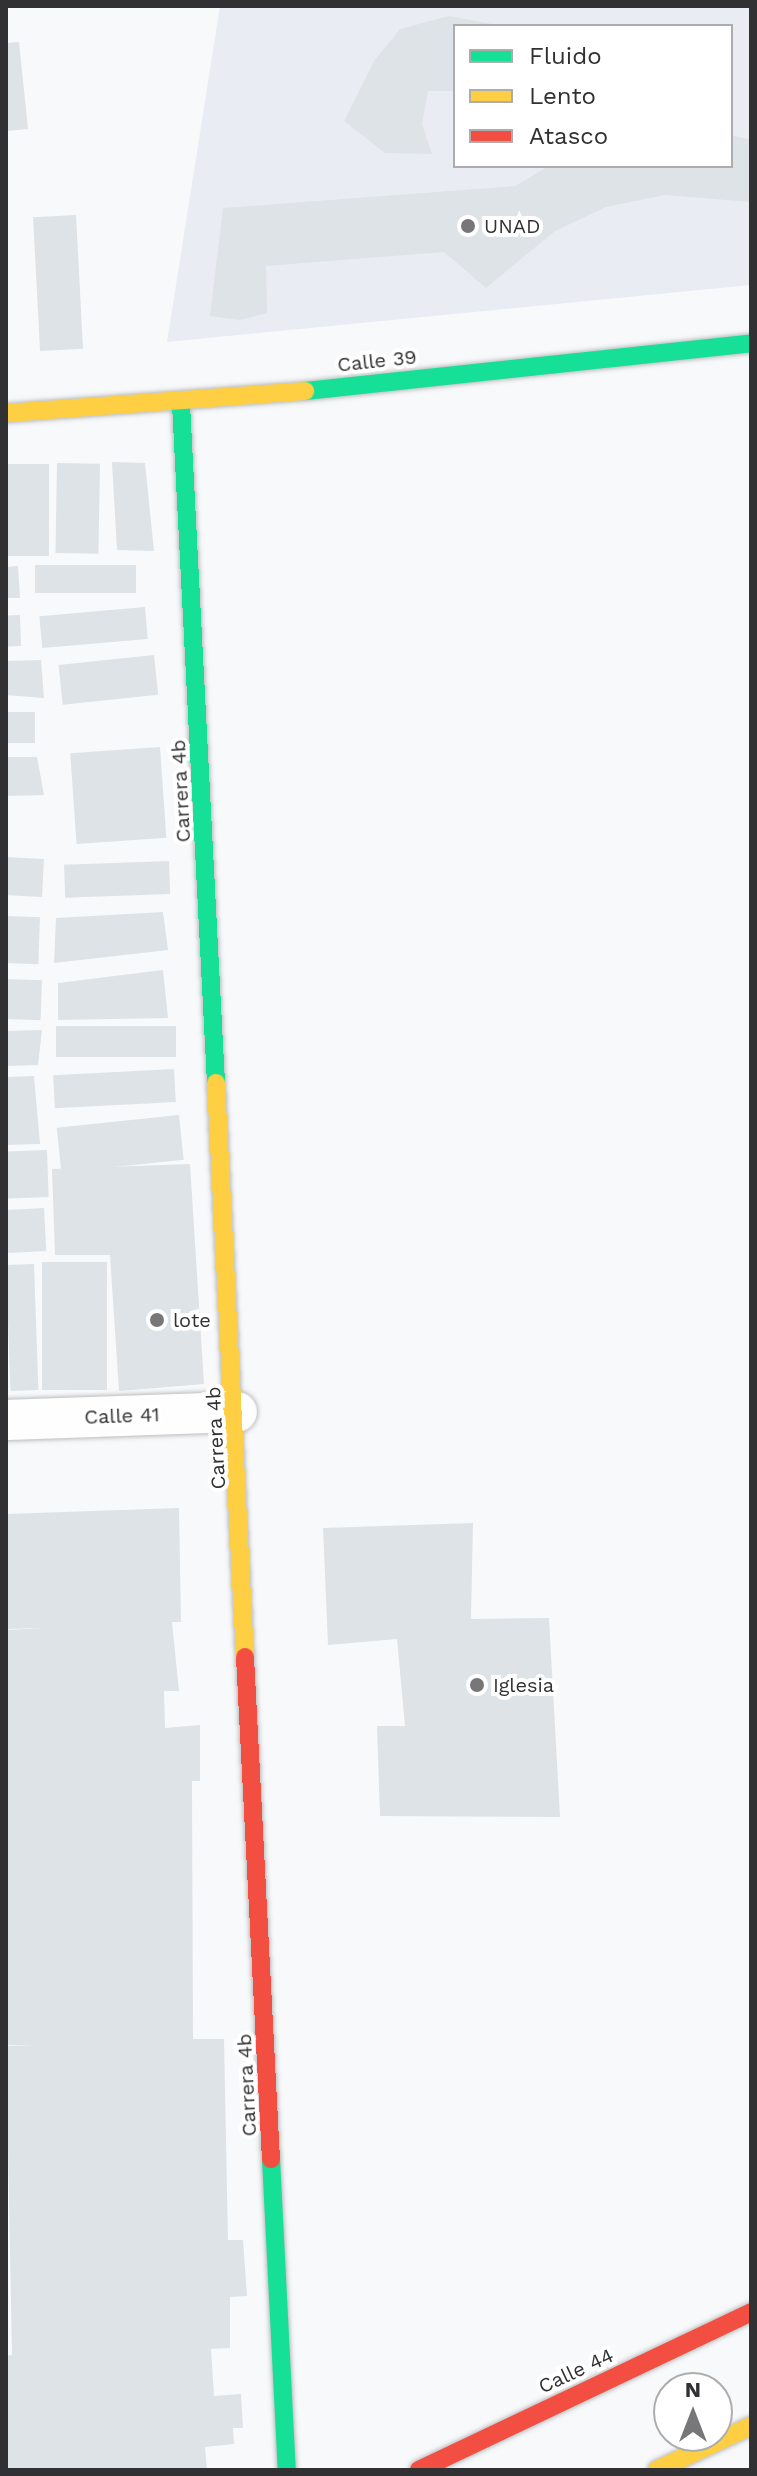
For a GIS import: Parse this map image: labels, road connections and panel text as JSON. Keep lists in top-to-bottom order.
{
  "streets": {
    "street": [
      "Calle 39",
      "Carrera 4b",
      "Calle 41",
      "Calle 44"
    ]
  },
  "crossings": [
    ["Calle 39", "Carrera 4b"],
    ["Carrera 4b", "Calle 41"]
  ],
  "places": ["UNAD", "lote", "Iglesia"],
  "legend": ["Fluido", "Lento", "Atasco"],
  "north": "top"
}
